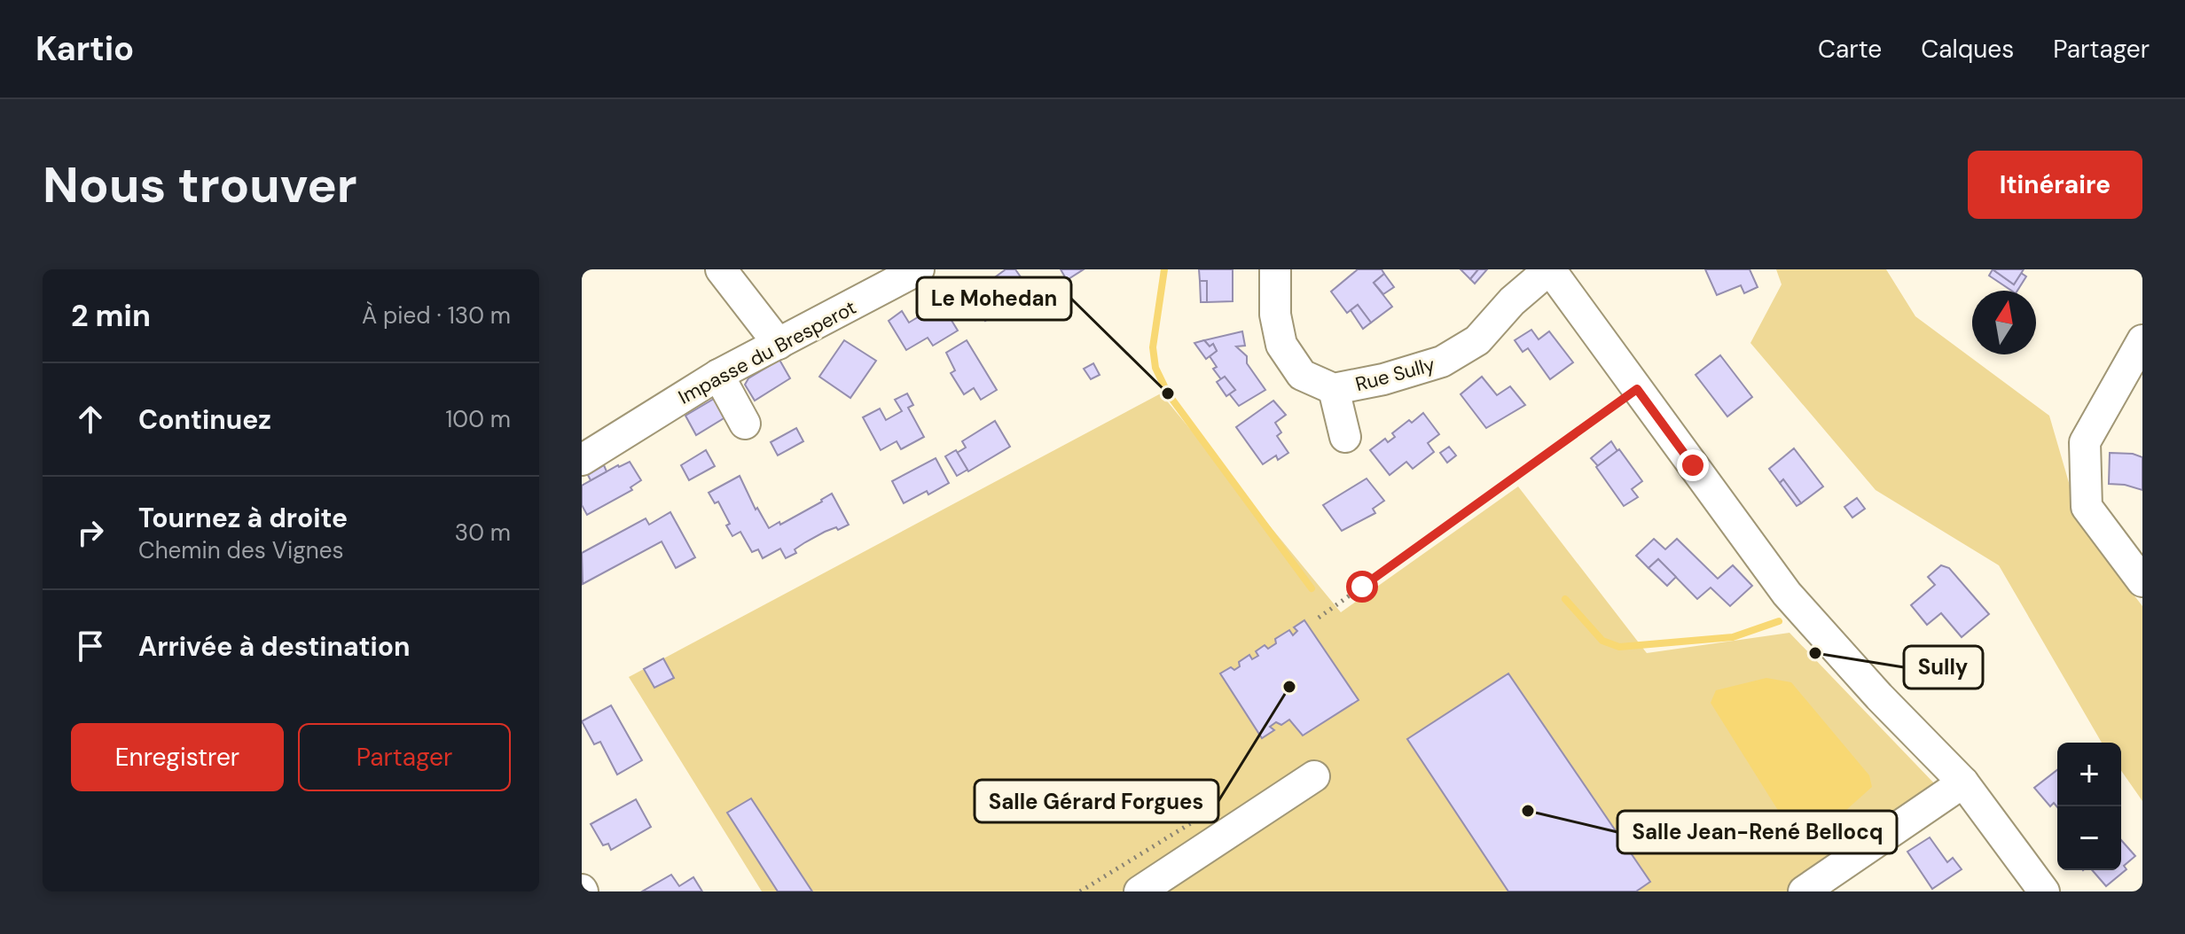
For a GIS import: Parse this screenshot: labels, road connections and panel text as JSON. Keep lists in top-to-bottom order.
{
  "streets": {
    "street": ["Impasse du Bresperot", "Rue Sully"]
  },
  "places": [
    "Le Mohedan",
    "Sully",
    "Salle Gérard Forgues",
    "Salle Jean-René Bellocq"
  ],
  "north": "top",
  "page": {
    "header": "Kartio",
    "nav": ["Carte", "Calques", "Partager"],
    "buttons": [
      "Itinéraire",
      ["Enregistrer", "Partager"]
    ],
    "title": "Nous trouver",
    "heading": ["2 min", "À pied · 130 m"],
    "list": [
      ["Continuez", "100 m"],
      ["Tournez à droite", "Chemin des Vignes", "30 m"],
      "Arrivée à destination"
    ],
    "map_buttons": ["+", "−"]
  }
}
